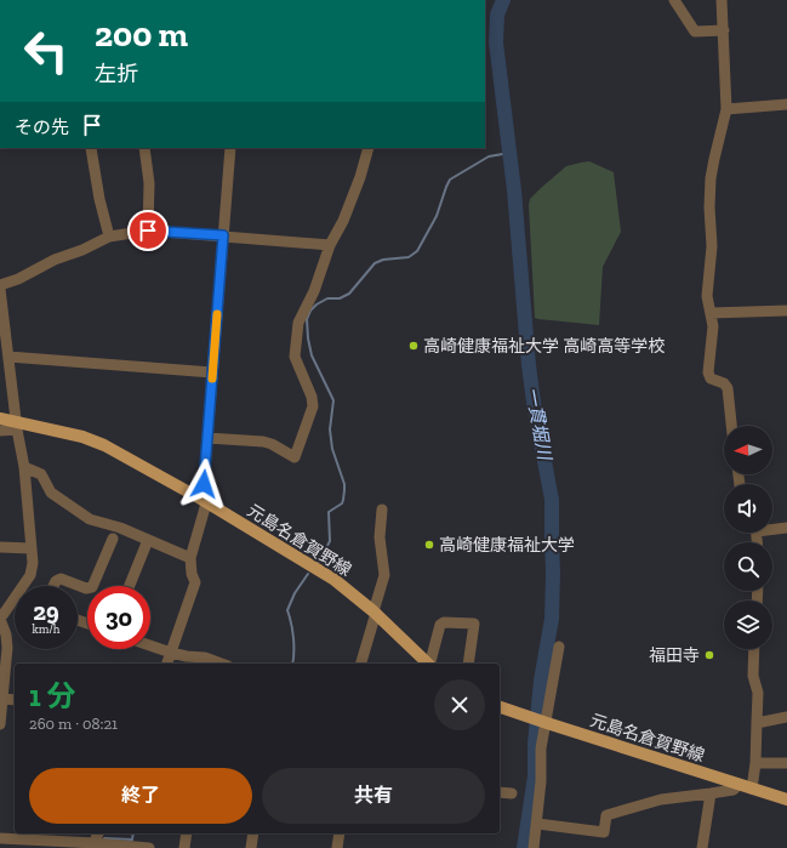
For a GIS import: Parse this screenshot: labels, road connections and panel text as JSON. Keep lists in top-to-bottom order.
{
  "streets": {
    "main road": ["元島名倉賀野線"]
  },
  "water": ["一貫堀川"],
  "places": ["高崎健康福祉大学 高崎高等学校", "高崎健康福祉大学", "福田寺"],
  "north": "left",
  "page": {
    "turn": ["200 m", "左折"],
    "then": "その先",
    "speed": "29 km/h",
    "limit": "30",
    "heading": ["1 分", "260 m · 08:21"],
    "buttons": ["終了", "共有"]
  }
}
